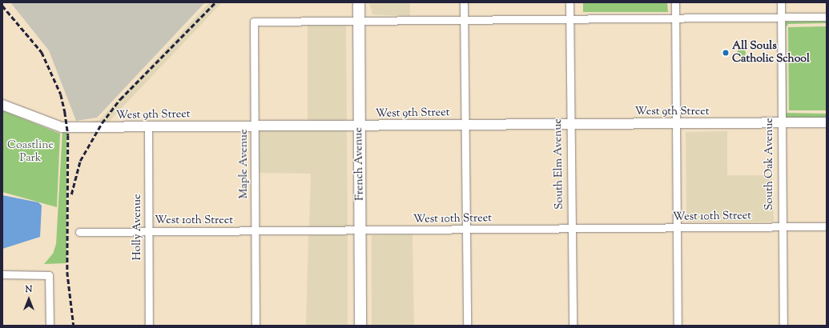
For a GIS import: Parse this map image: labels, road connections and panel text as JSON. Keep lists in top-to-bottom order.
{
  "streets": {
    "main road": ["French Avenue"],
    "street": [
      "West 9th Street",
      "Maple Avenue",
      "South Elm Avenue",
      "South Oak Avenue",
      "West 10th Street",
      "Holly Avenue"
    ]
  },
  "crossings": [
    ["West 9th Street", "Maple Avenue"],
    ["West 9th Street", "French Avenue"],
    ["West 9th Street", "South Elm Avenue"],
    ["West 9th Street", "South Oak Avenue"],
    ["West 9th Street", "Holly Avenue"],
    ["Maple Avenue", "French Avenue"],
    ["Maple Avenue", "West 10th Street"],
    ["French Avenue", "West 10th Street"],
    ["South Elm Avenue", "West 10th Street"],
    ["South Oak Avenue", "West 10th Street"],
    ["West 10th Street", "Holly Avenue"]
  ],
  "parks": ["Coastline Park"],
  "places": ["All Souls Catholic School"],
  "north": "top"
}
